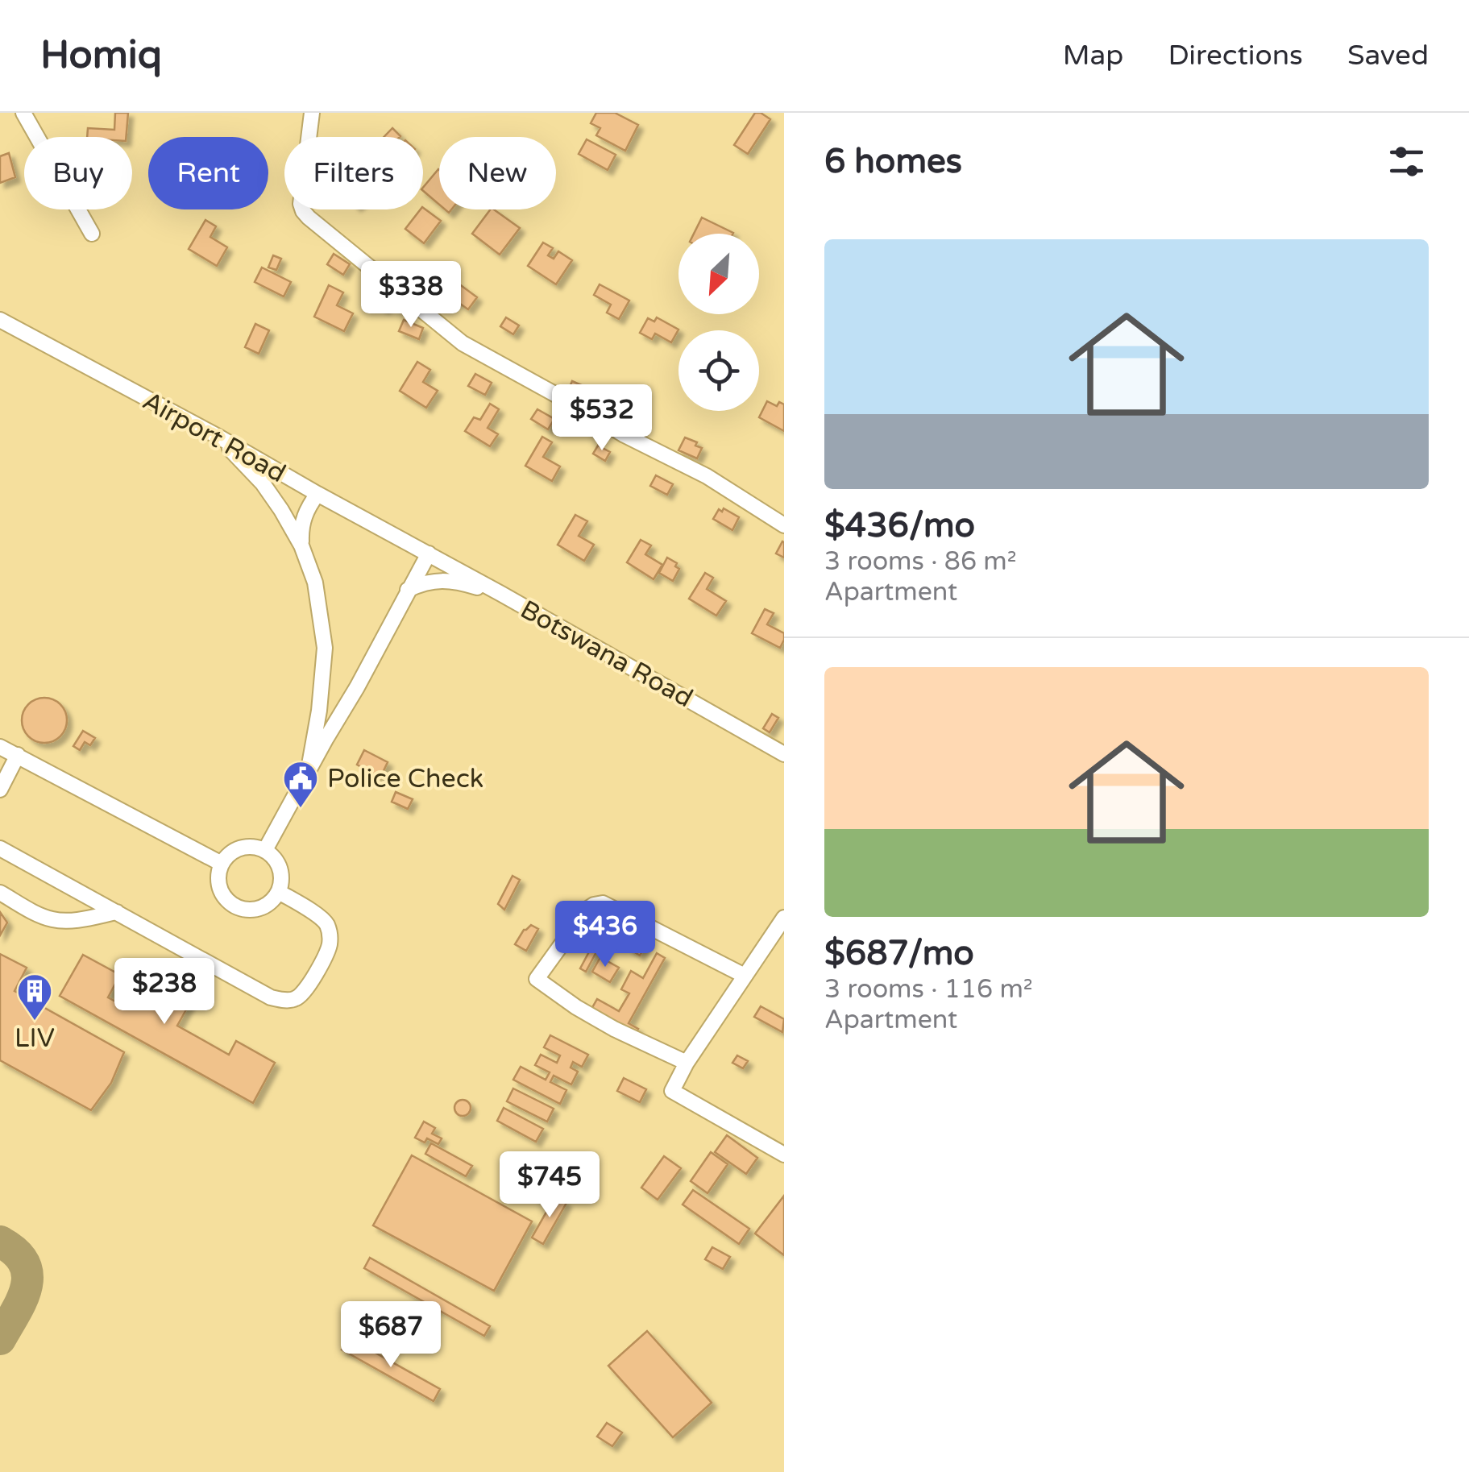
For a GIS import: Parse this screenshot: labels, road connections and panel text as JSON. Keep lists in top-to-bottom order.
{
  "streets": {
    "street": ["Airport Road", "Botswana Road"]
  },
  "crossings": [
    ["Airport Road", "Botswana Road"]
  ],
  "places": {
    "public building": ["Police Check"],
    "building": ["LIV"]
  },
  "north": "bottom left",
  "page": {
    "header": "Homiq",
    "nav": ["Map", "Directions", "Saved"],
    "heading": "6 homes",
    "chip": [
      "Buy",
      "Rent",
      "Filters",
      "New"
    ],
    "list": [
      {
        "name": "$436/mo",
        "note": "3 rooms · 86 m² · Apartment"
      },
      {
        "name": "$687/mo",
        "note": "3 rooms · 116 m² · Apartment"
      }
    ],
    "price": [
      "$338",
      "$532",
      "$436",
      "$238",
      "$745",
      "$687"
    ]
  }
}
